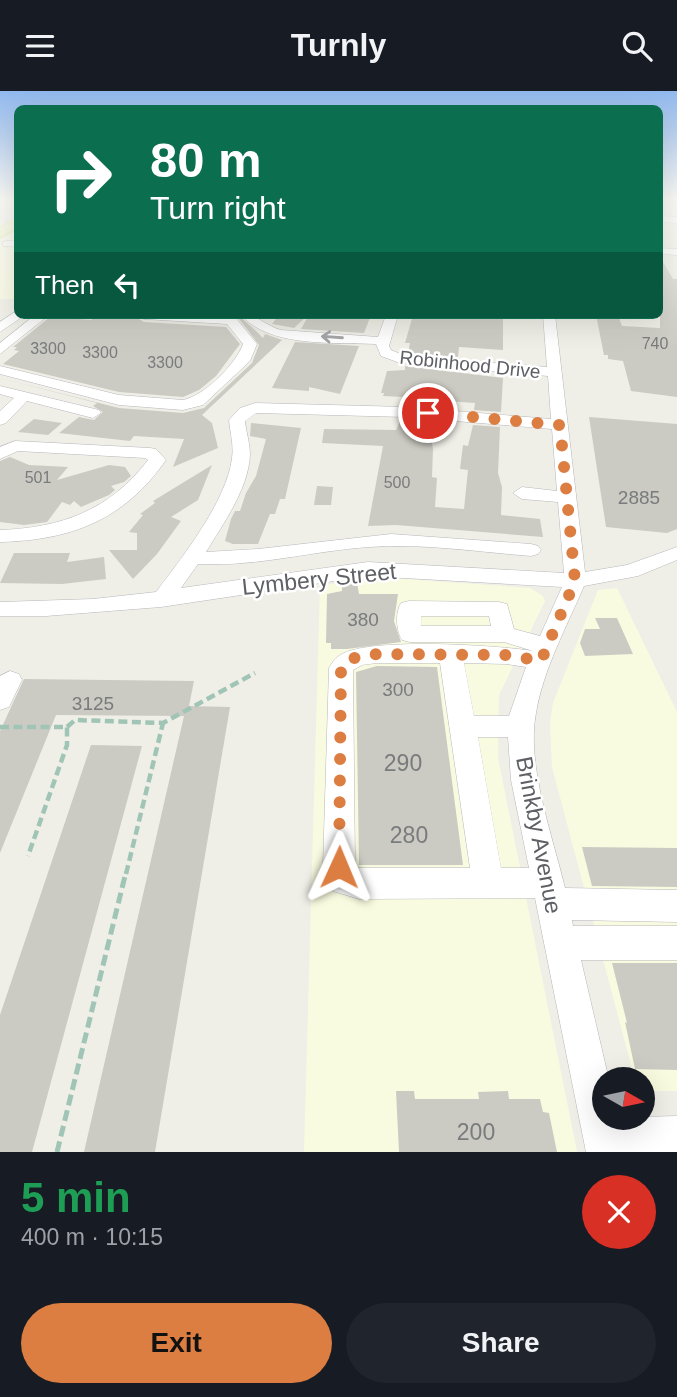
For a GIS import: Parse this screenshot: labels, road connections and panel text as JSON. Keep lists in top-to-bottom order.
{
  "streets": {
    "street": ["Robinhood Drive", "Lymbery Street", "Brinkby Avenue"]
  },
  "crossings": [
    ["Robinhood Drive", "Brinkby Avenue"],
    ["Lymbery Street", "Brinkby Avenue"]
  ],
  "house_numbers": [
    "740",
    "3300",
    "3300",
    "3300",
    "501",
    "500",
    "2885",
    "380",
    "300",
    "3125",
    "290",
    "280",
    "200"
  ],
  "north": "right",
  "page": {
    "header": "Turnly",
    "turn": ["80 m", "Turn right"],
    "then": "Then",
    "heading": ["5 min", "400 m · 10:15"],
    "buttons": ["Exit", "Share"]
  }
}
